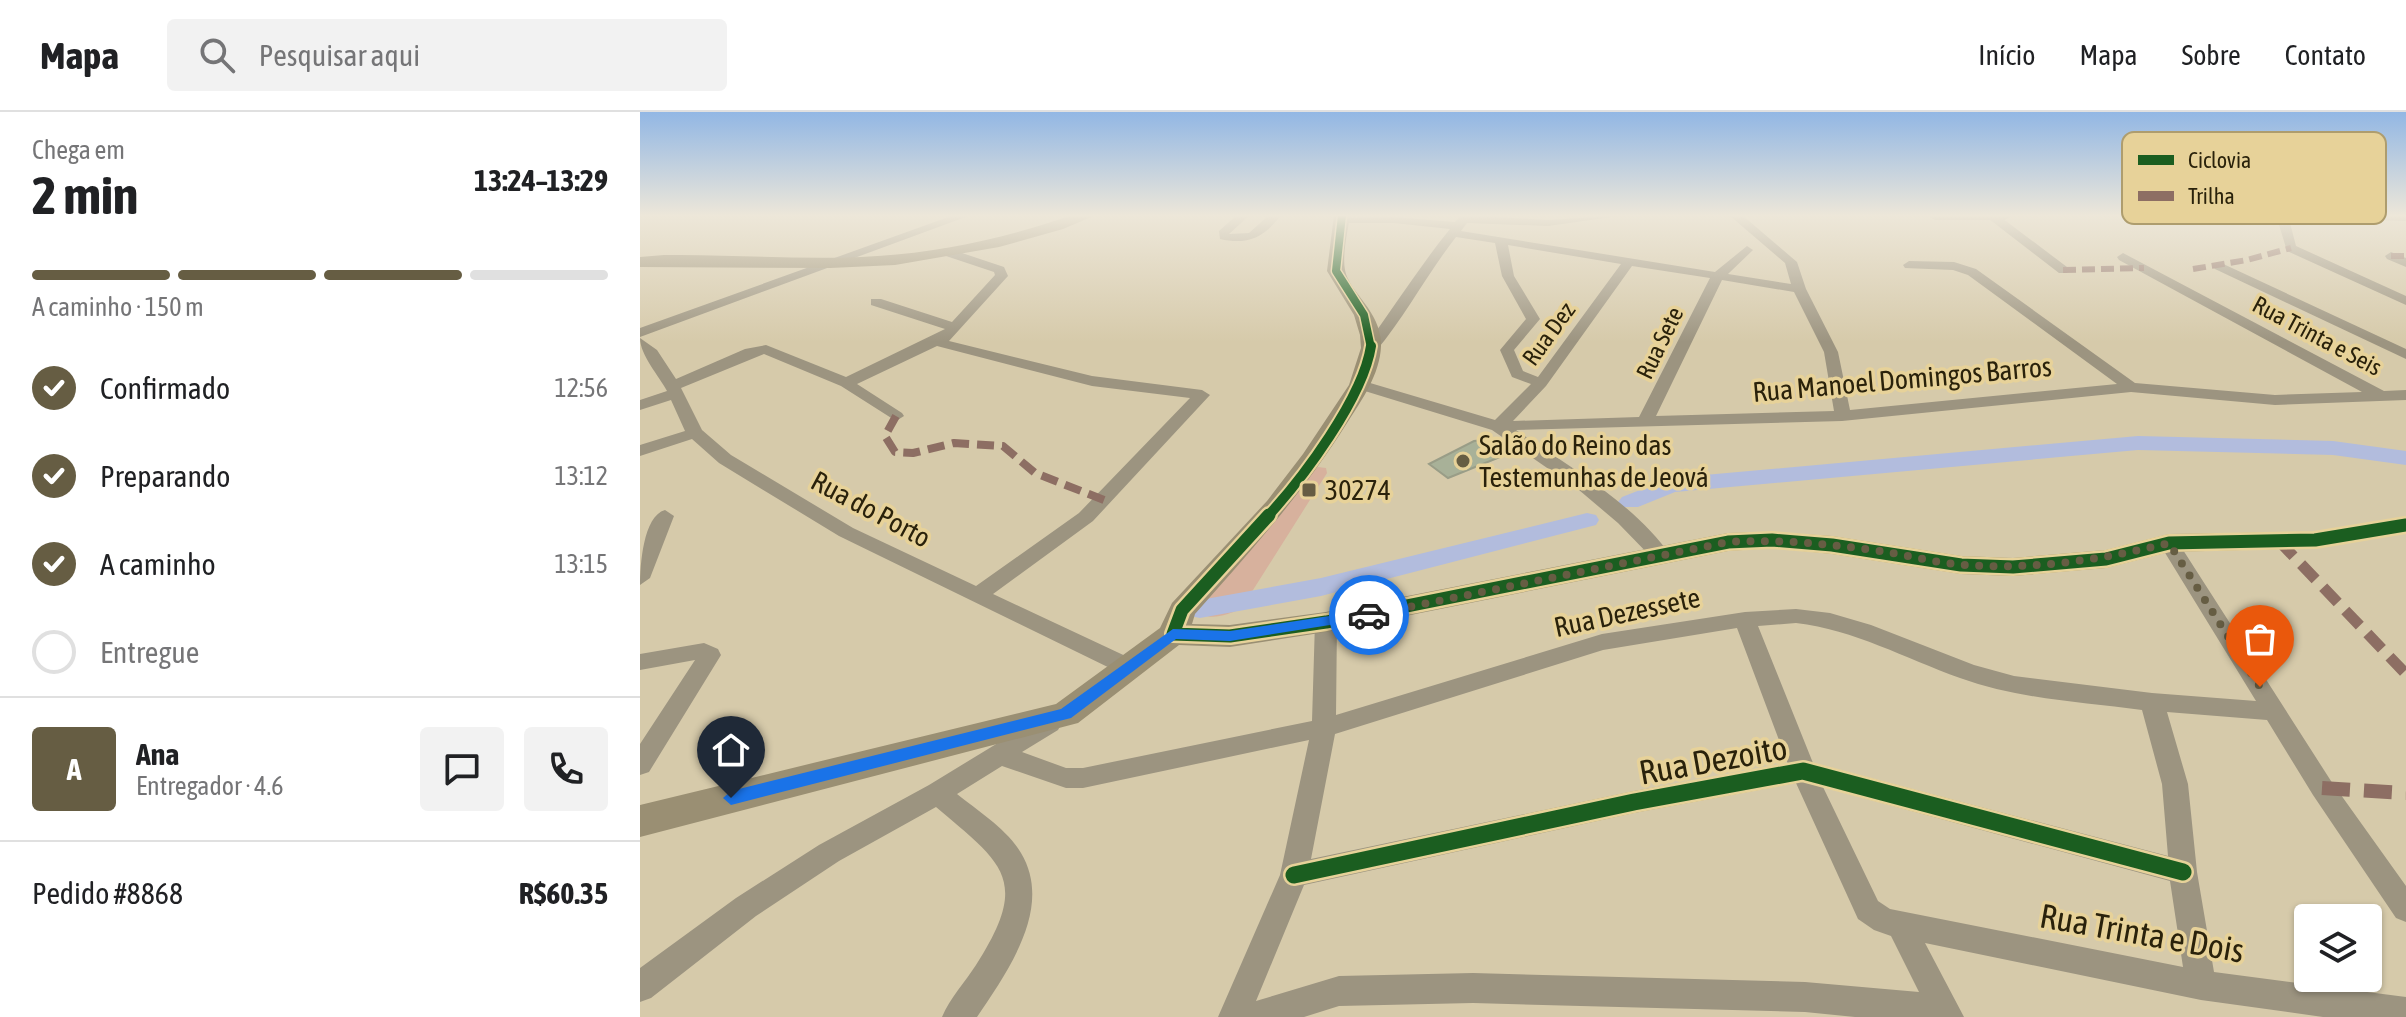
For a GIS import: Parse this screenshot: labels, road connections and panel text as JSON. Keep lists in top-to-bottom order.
{
  "streets": {
    "street": [
      "Rua Dez",
      "Rua Trinta e Seis",
      "Rua Sete",
      "Rua Manoel Domingos Barros",
      "Rua do Porto",
      "Rua Dezessete",
      "Rua Dezoito",
      "Rua Trinta e Dois"
    ]
  },
  "crossings": [
    ["Rua Dez", "Rua Manoel Domingos Barros"],
    ["Rua Trinta e Seis", "Rua Manoel Domingos Barros"],
    ["Rua Sete", "Rua Manoel Domingos Barros"],
    ["Rua Dezoito", "Rua Trinta e Dois"]
  ],
  "places": {
    "other": ["Salão do Reino das Testemunhas de Jeová"],
    "transit": ["30274"]
  },
  "legend": ["Ciclovia", "Trilha"],
  "page": {
    "header": "Mapa",
    "search": "Pesquisar aqui",
    "nav": [
      "Início",
      "Mapa",
      "Sobre",
      "Contato"
    ],
    "heading": ["2 min", "Chega em", "13:24–13:29"],
    "panel": [
      "Ana",
      "Entregador · 4.6",
      "Pedido #8868",
      "R$60.35"
    ],
    "bar": "A caminho · 150 m",
    "list": [
      ["Confirmado", "12:56"],
      ["Preparando", "13:12"],
      ["A caminho", "13:15"],
      "Entregue"
    ],
    "round": "A"
  }
}
